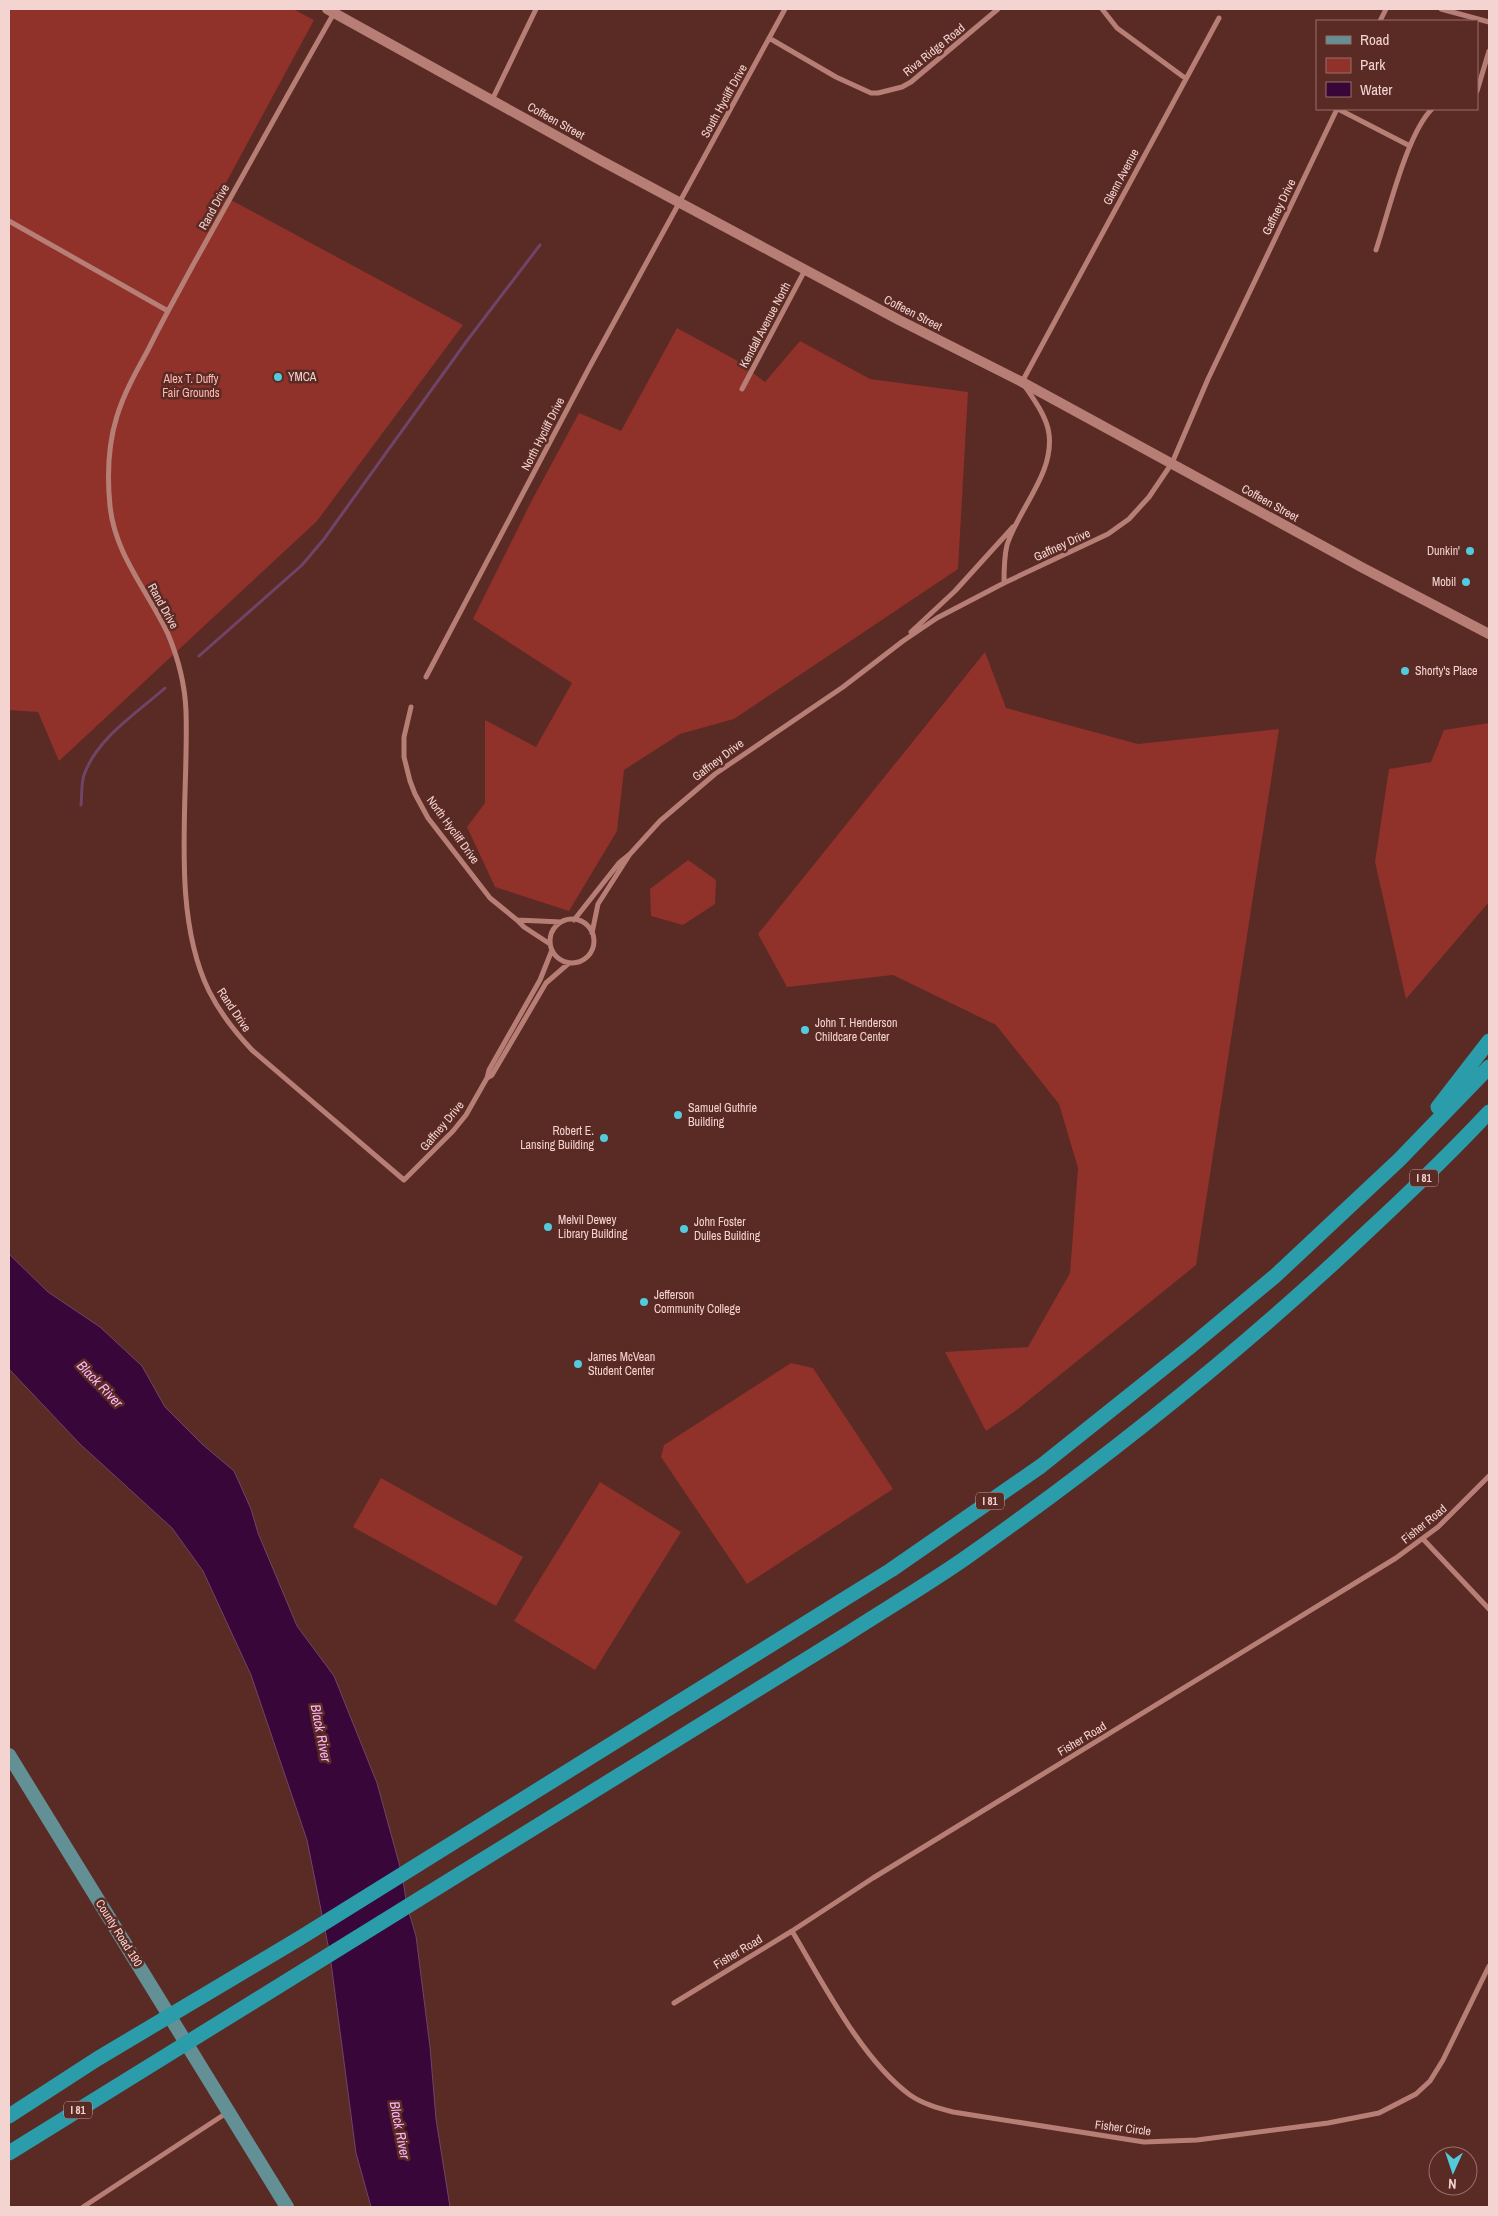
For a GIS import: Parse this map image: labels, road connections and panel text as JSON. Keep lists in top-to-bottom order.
{
  "streets": {
    "highway": ["I 81"],
    "main road": ["Coffeen Street", "County Road 190"],
    "street": [
      "Riva Ridge Road",
      "South Hycliff Drive",
      "Glenn Avenue",
      "Rand Drive",
      "Gaffney Drive",
      "Kendall Avenue North",
      "North Hycliff Drive",
      "Fisher Road",
      "Fisher Circle"
    ]
  },
  "crossings": [
    ["Riva Ridge Road", "South Hycliff Drive"],
    ["South Hycliff Drive", "Coffeen Street"],
    ["South Hycliff Drive", "North Hycliff Drive"],
    ["Coffeen Street", "Glenn Avenue"],
    ["Coffeen Street", "Rand Drive"],
    ["Coffeen Street", "Gaffney Drive"],
    ["Coffeen Street", "Kendall Avenue North"],
    ["Coffeen Street", "North Hycliff Drive"],
    ["Rand Drive", "Gaffney Drive"],
    ["Gaffney Drive", "North Hycliff Drive"],
    ["Fisher Road", "Fisher Circle"]
  ],
  "water": ["Black River"],
  "parks": ["Alex T. Duffy Fair Grounds"],
  "places": [
    "YMCA",
    "Dunkin'",
    "Mobil",
    "Shorty's Place",
    "John T. Henderson Childcare Center",
    "Samuel Guthrie Building",
    "Robert E. Lansing Building",
    "Melvil Dewey Library Building",
    "John Foster Dulles Building",
    "Jefferson Community College",
    "James McVean Student Center"
  ],
  "legend": ["Road", "Park", "Water"],
  "north": "bottom"
}
